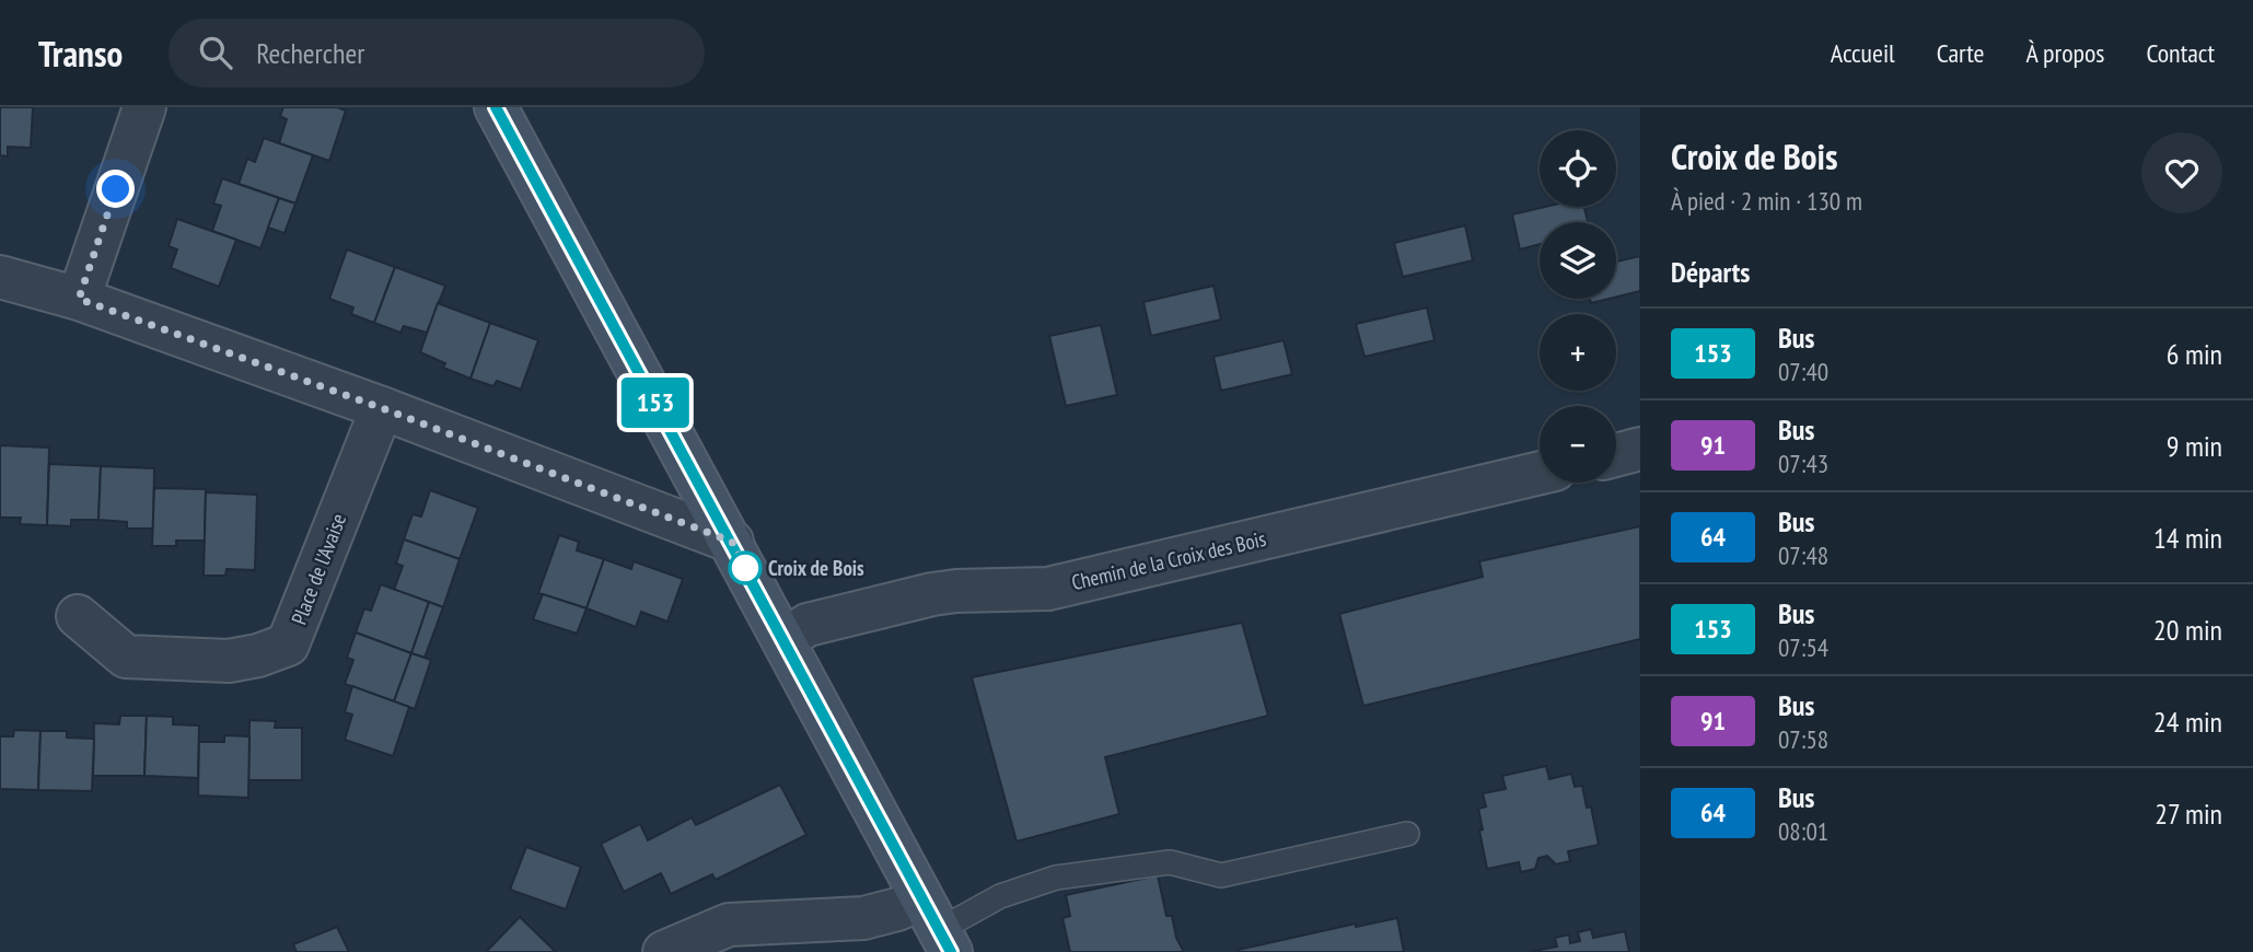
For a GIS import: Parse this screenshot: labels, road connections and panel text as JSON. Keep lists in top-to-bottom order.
{
  "streets": {
    "street": ["Chemin de la Croix des Bois", "Place de l'Avaise"]
  },
  "places": ["Croix de Bois"],
  "lines": ["bus line 153"],
  "page": {
    "header": "Transo",
    "search": "Rechercher",
    "nav": [
      "Accueil",
      "Carte",
      "À propos",
      "Contact"
    ],
    "on_map": "153",
    "heading": [
      ["Croix de Bois", "À pied · 2 min · 130 m"],
      "Départs"
    ],
    "map_buttons": ["+", "−"],
    "list": [
      {
        "mark": "153",
        "name": "Bus",
        "note": "07:40",
        "value": "6 min"
      },
      {
        "mark": "91",
        "name": "Bus",
        "note": "07:43",
        "value": "9 min"
      },
      {
        "mark": "64",
        "name": "Bus",
        "note": "07:48",
        "value": "14 min"
      },
      {
        "mark": "153",
        "name": "Bus",
        "note": "07:54",
        "value": "20 min"
      },
      {
        "mark": "91",
        "name": "Bus",
        "note": "07:58",
        "value": "24 min"
      },
      {
        "mark": "64",
        "name": "Bus",
        "note": "08:01",
        "value": "27 min"
      }
    ]
  }
}
